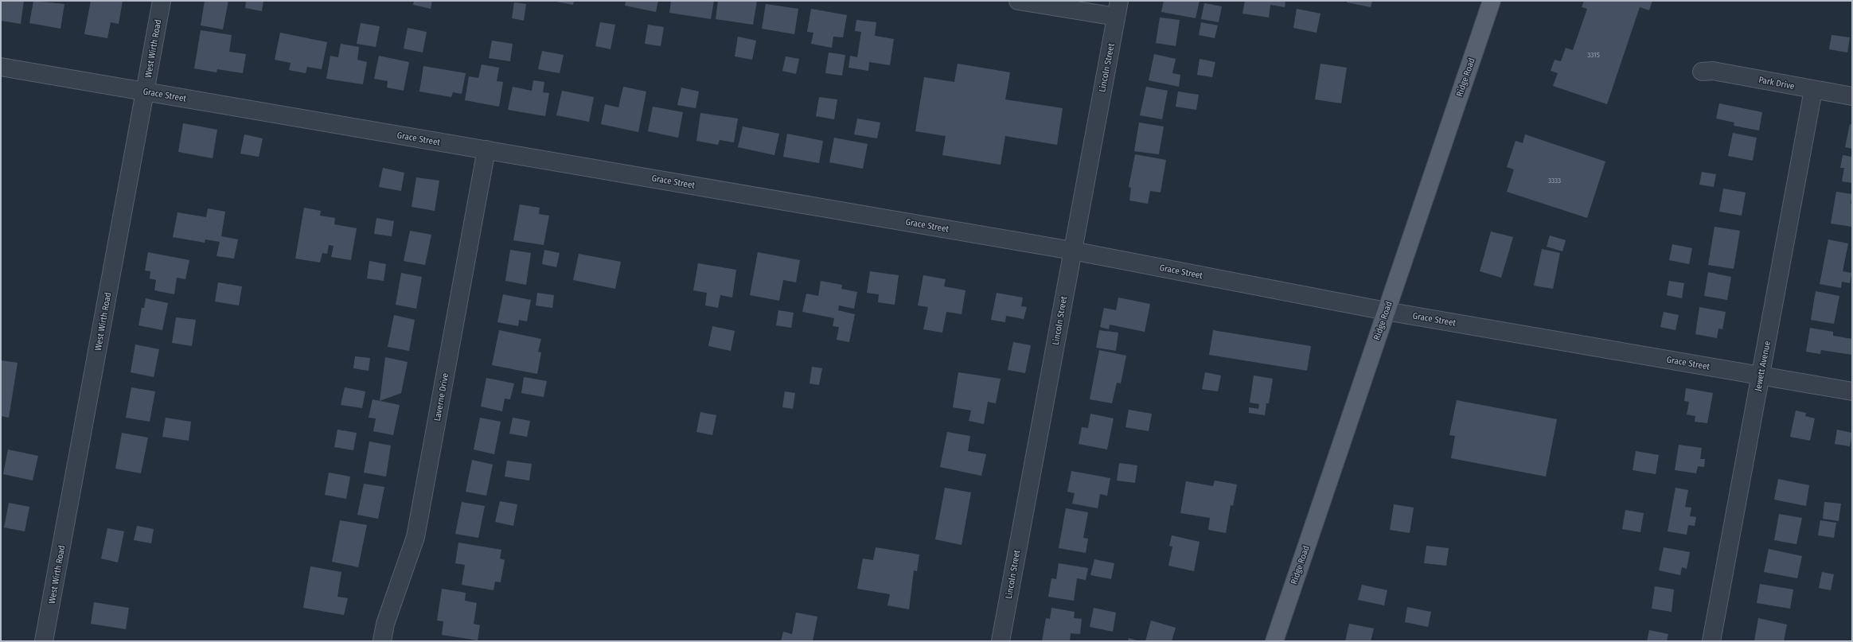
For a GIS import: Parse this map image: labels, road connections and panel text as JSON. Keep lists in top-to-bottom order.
{
  "streets": {
    "main road": ["Ridge Road"],
    "street": [
      "West Wirth Road",
      "Lincoln Street",
      "Park Drive",
      "Grace Street",
      "Jewett Avenue",
      "Laverne Drive"
    ]
  },
  "crossings": [
    ["West Wirth Road", "Grace Street"],
    ["Lincoln Street", "Grace Street"],
    ["Ridge Road", "Grace Street"],
    ["Park Drive", "Jewett Avenue"],
    ["Grace Street", "Jewett Avenue"],
    ["Grace Street", "Laverne Drive"]
  ],
  "house_numbers": ["3315", "3333"]
}
